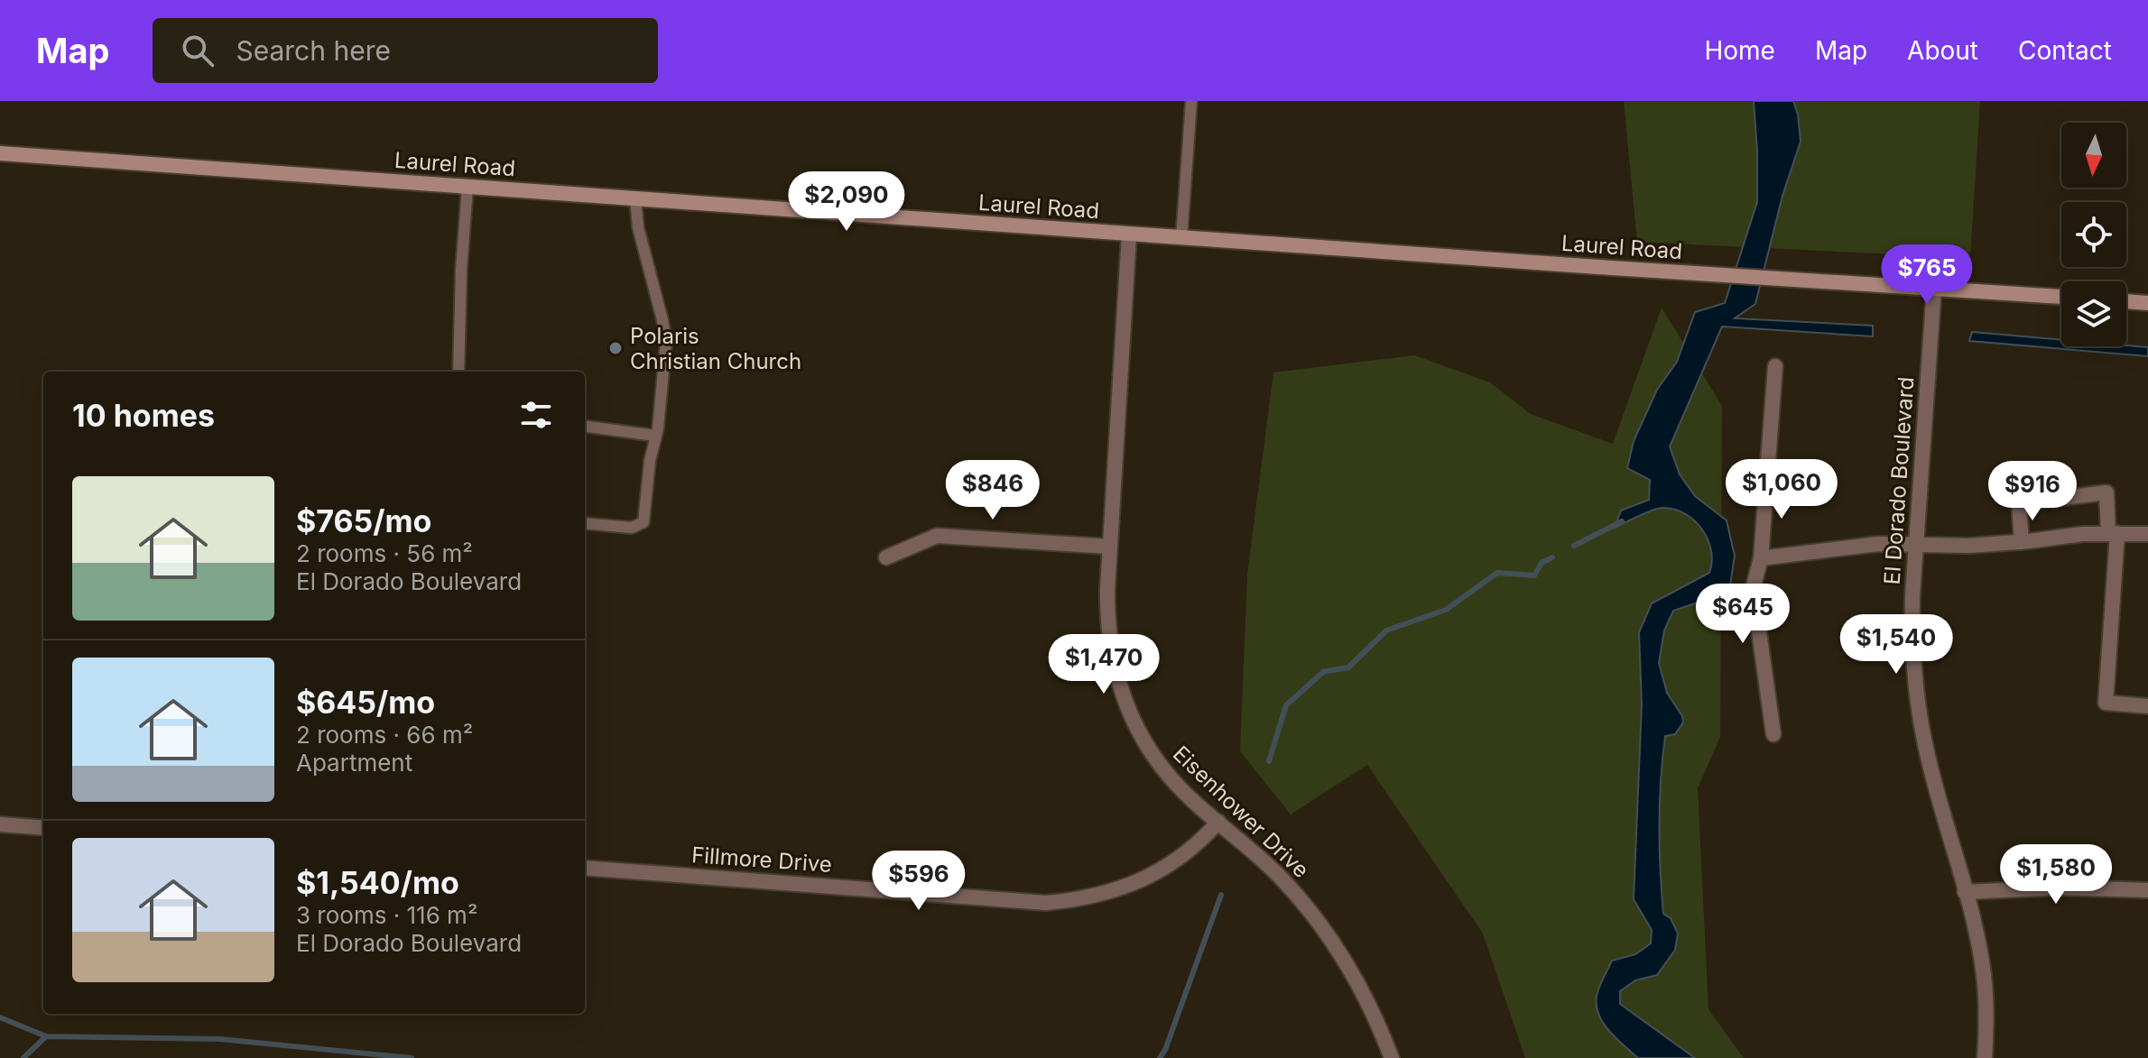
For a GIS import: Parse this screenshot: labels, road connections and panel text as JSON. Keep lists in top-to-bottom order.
{
  "streets": {
    "street": [
      "Laurel Road",
      "El Dorado Boulevard",
      "Eisenhower Drive",
      "Fillmore Drive"
    ]
  },
  "crossings": [
    ["Laurel Road", "El Dorado Boulevard"],
    ["Laurel Road", "Eisenhower Drive"],
    ["Eisenhower Drive", "Fillmore Drive"]
  ],
  "places": ["Polaris Christian Church"],
  "north": "bottom",
  "page": {
    "header": "Map",
    "search": "Search here",
    "nav": [
      "Home",
      "Map",
      "About",
      "Contact"
    ],
    "price": [
      "$2,090",
      "$765",
      "$1,060",
      "$846",
      "$916",
      "$645",
      "$1,540",
      "$1,470",
      "$1,580",
      "$596"
    ],
    "heading": "10 homes",
    "list": [
      {
        "name": "$765/mo",
        "note": "2 rooms · 56 m² · El Dorado Boulevard"
      },
      {
        "name": "$645/mo",
        "note": "2 rooms · 66 m² · Apartment"
      },
      {
        "name": "$1,540/mo",
        "note": "3 rooms · 116 m² · El Dorado Boulevard"
      }
    ]
  }
}
